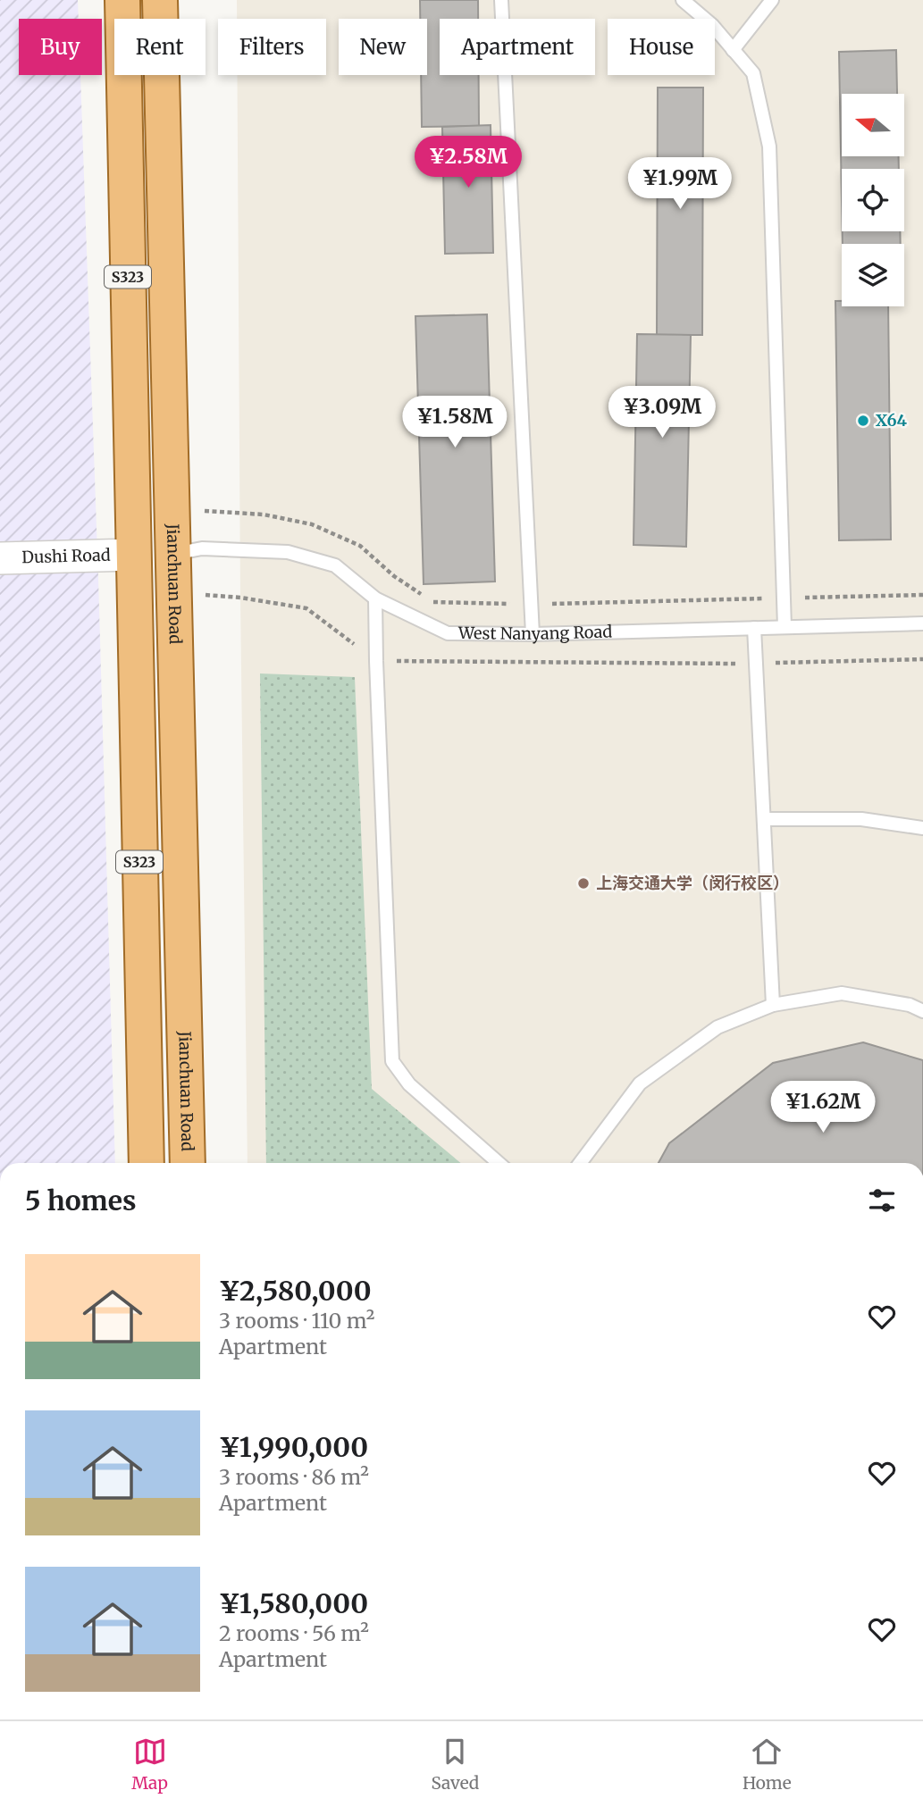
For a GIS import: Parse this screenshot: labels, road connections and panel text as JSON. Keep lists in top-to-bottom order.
{
  "streets": {
    "main road": ["S323", "Jianchuan Road", "West Nanyang Road"],
    "street": ["Dushi Road"]
  },
  "crossings": [
    ["S323", "Dushi Road"],
    ["S323", "West Nanyang Road"],
    ["Dushi Road", "West Nanyang Road"],
    ["Jianchuan Road", "West Nanyang Road"]
  ],
  "places": ["X64", "上海交通大学（闵行校区）"],
  "north": "left",
  "page": {
    "chip": [
      "Buy",
      "Rent",
      "Filters",
      "New",
      "Apartment",
      "House"
    ],
    "price": [
      "¥2.58M",
      "¥1.99M",
      "¥3.09M",
      "¥1.58M",
      "¥1.62M"
    ],
    "heading": "5 homes",
    "list": [
      {
        "name": "¥2,580,000",
        "note": "3 rooms · 110 m² · Apartment"
      },
      {
        "name": "¥1,990,000",
        "note": "3 rooms · 86 m² · Apartment"
      },
      {
        "name": "¥1,580,000",
        "note": "2 rooms · 56 m² · Apartment"
      }
    ],
    "tabs": ["Map", "Saved", "Home"]
  }
}
